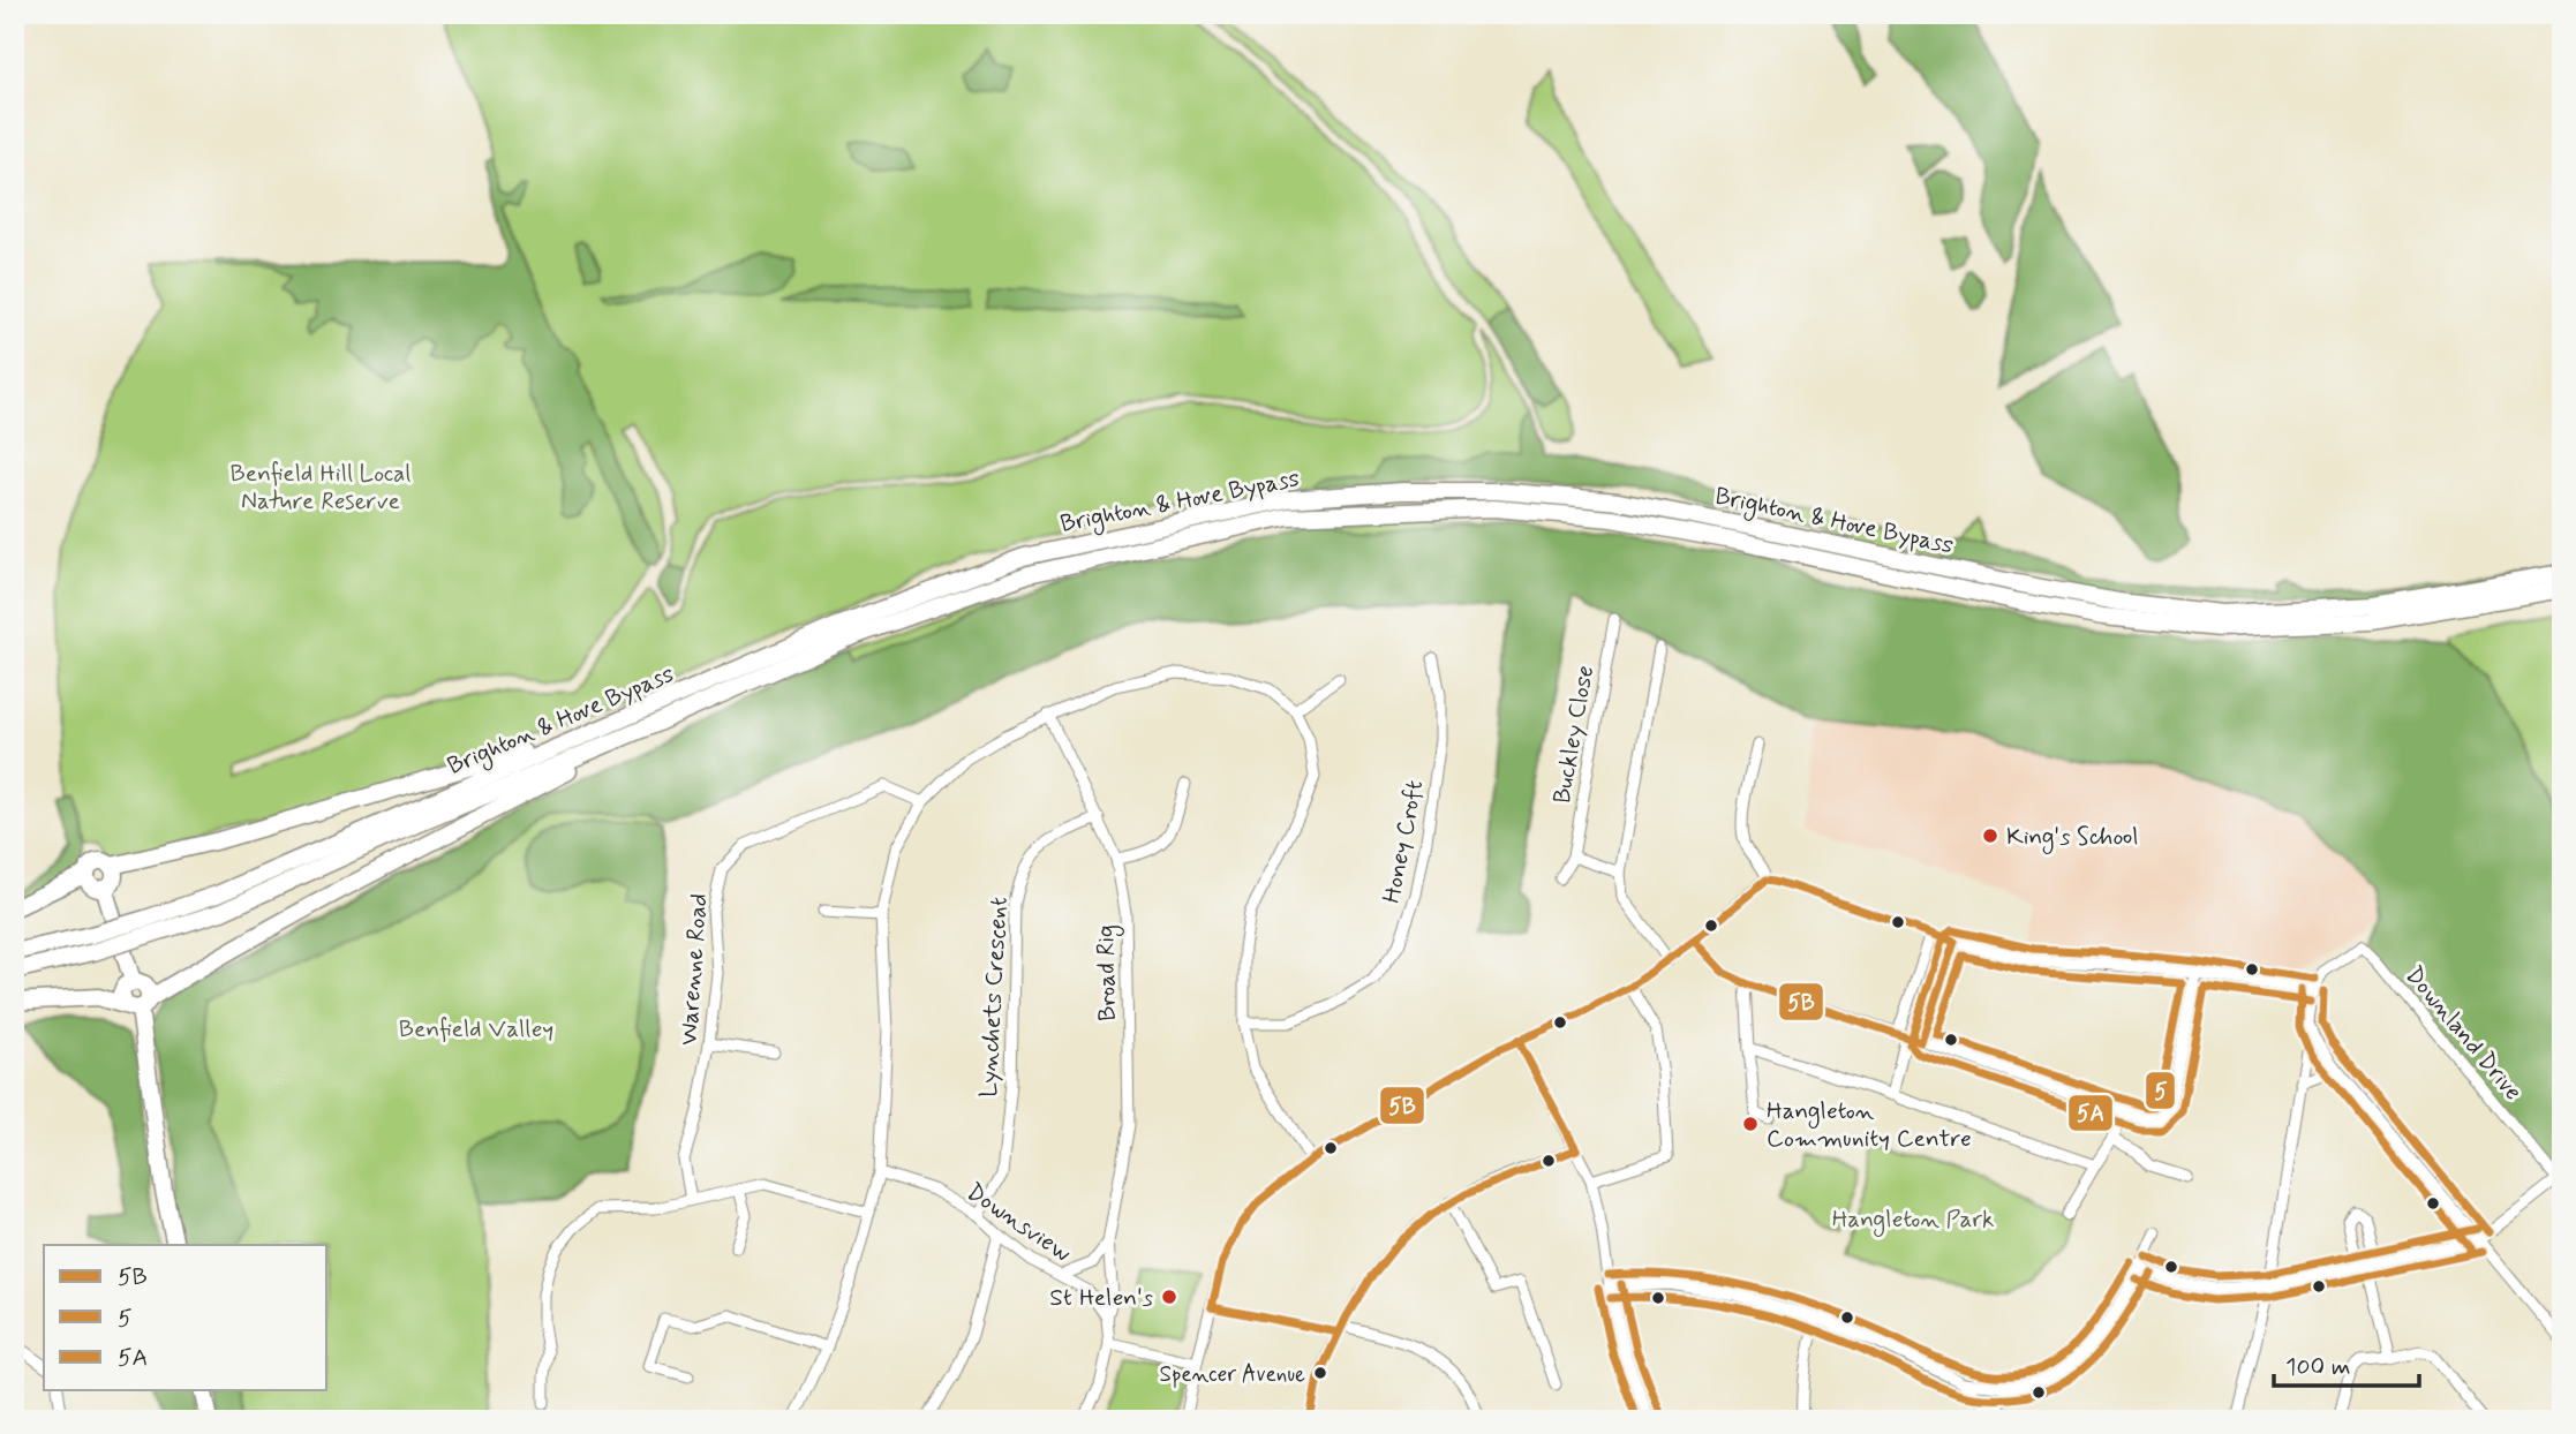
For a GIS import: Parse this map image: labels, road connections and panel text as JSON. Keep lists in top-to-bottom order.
{
  "streets": {
    "highway": ["Brighton & Hove Bypass"],
    "street": [
      "Buckley Close",
      "Honey Croft",
      "Warenne Road",
      "Broad Rig",
      "Lynchets Crescent",
      "Downland Drive",
      "Downsview"
    ]
  },
  "crossings": [
    ["Broad Rig", "Lynchets Crescent"],
    ["Broad Rig", "Downsview"],
    ["Lynchets Crescent", "Downsview"]
  ],
  "parks": ["Benfield Hill Local Nature Reserve", "Benfield Valley", "Hangleton Park"],
  "places": [
    "King's School",
    "Hangleton Community Centre",
    "St Helen's",
    "Spencer Avenue"
  ],
  "lines": ["transit line 5B", "transit line 5A", "transit line 5"],
  "legend": ["5B", "5", "5A"],
  "scale_bar": "100 m"
}
